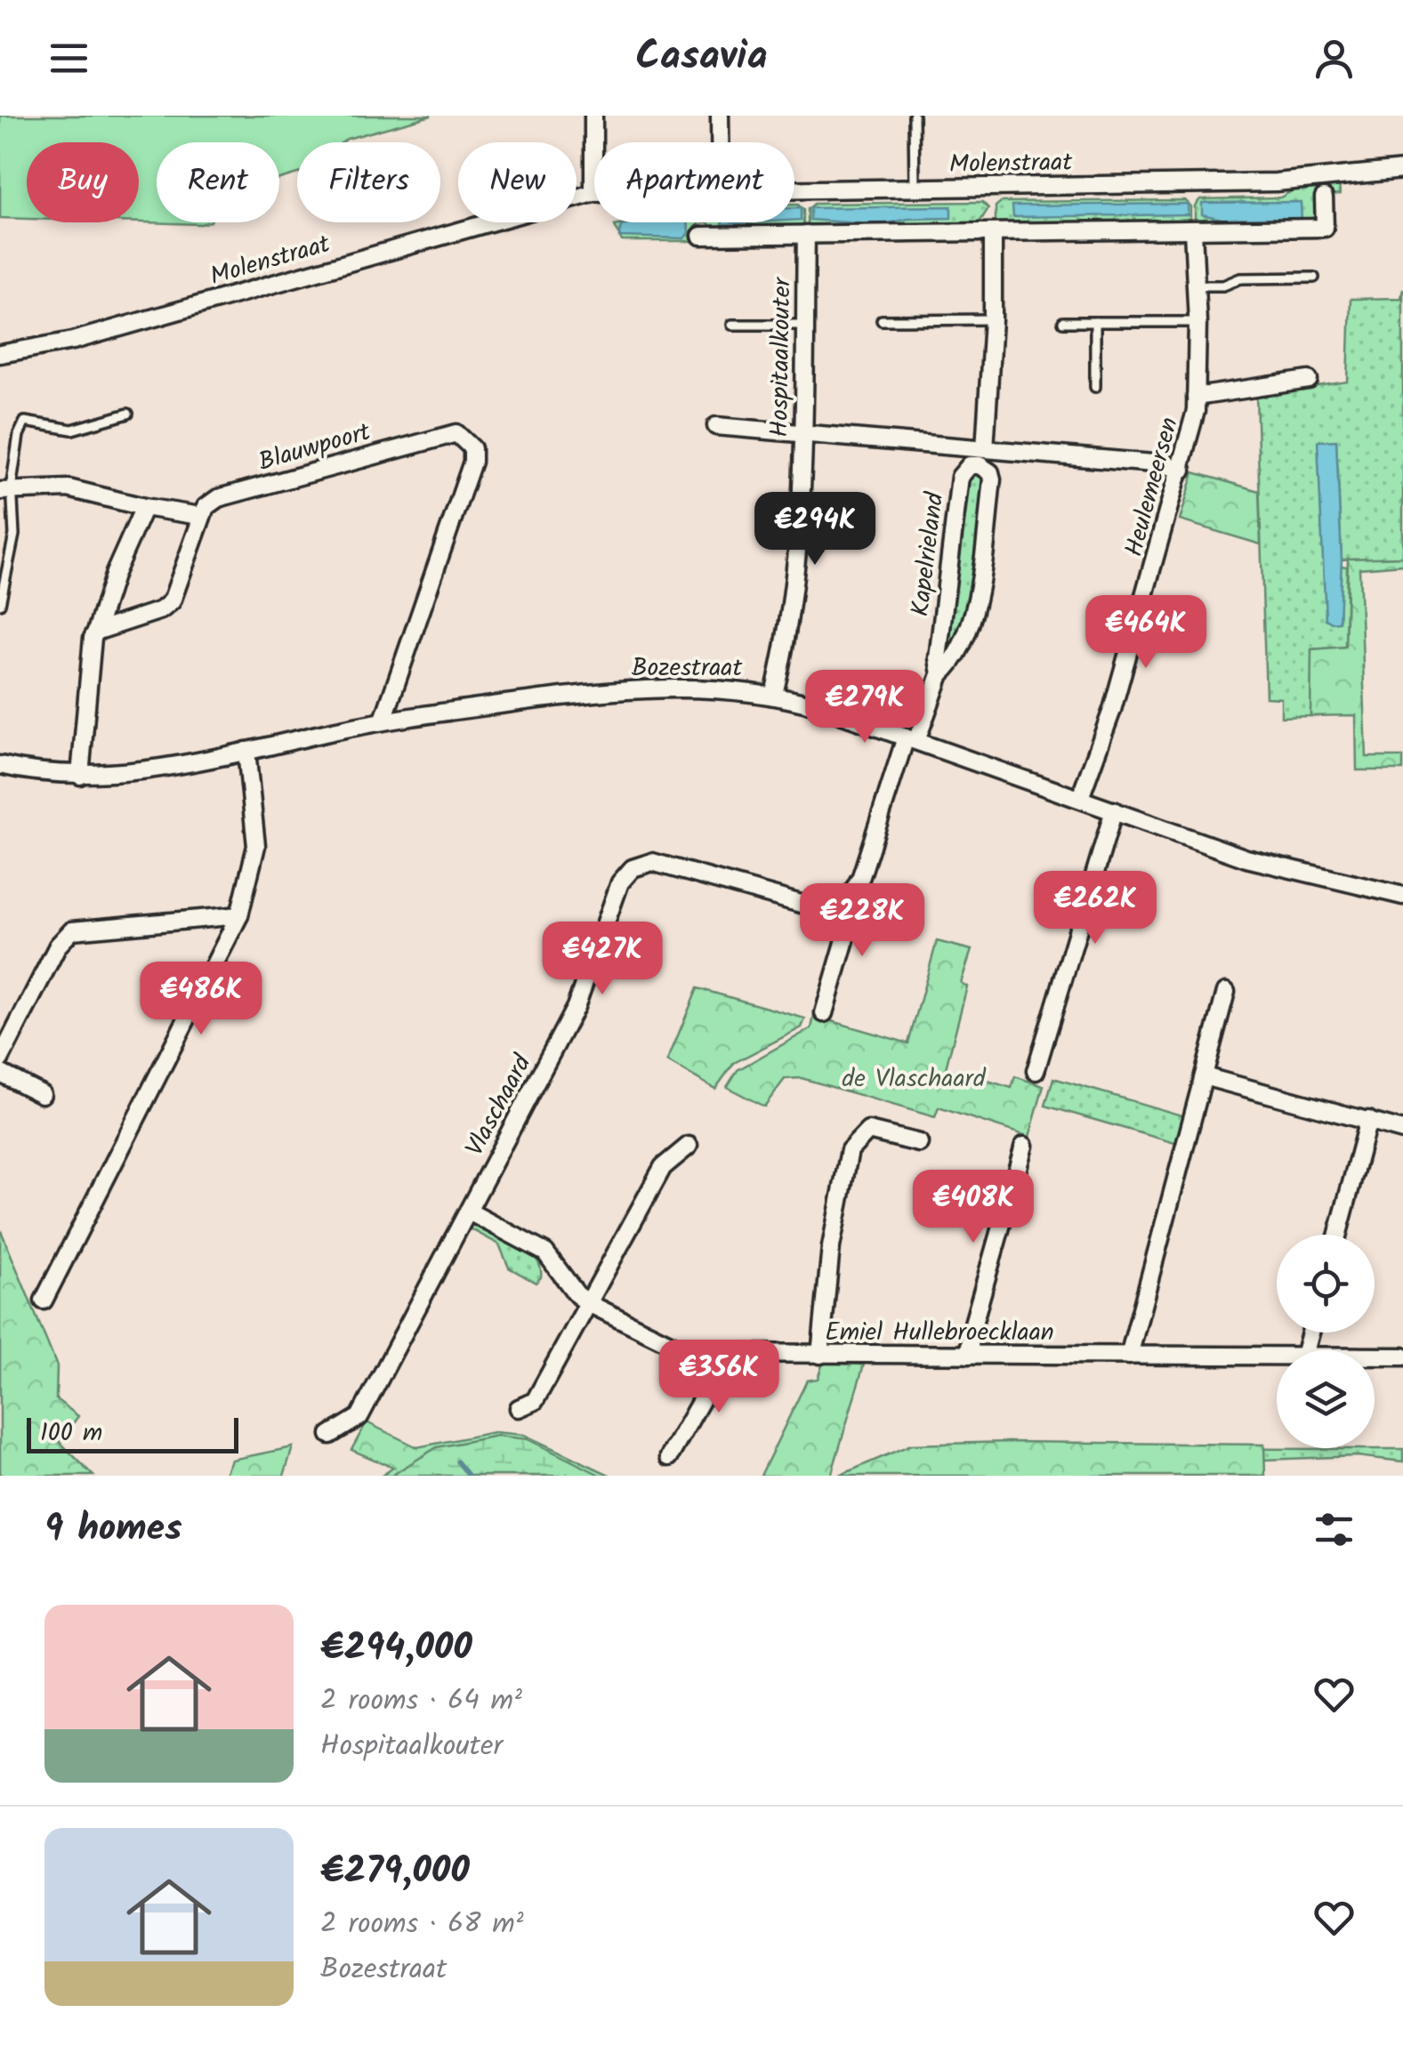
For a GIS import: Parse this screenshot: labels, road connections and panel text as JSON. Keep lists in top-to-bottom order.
{
  "streets": {
    "street": [
      "Molenstraat",
      "Hospitaalkouter",
      "Blauwpoort",
      "Heulemeersen",
      "Kapelrieland",
      "Bozestraat",
      "Vlaschaard",
      "Emiel Hullebroecklaan"
    ]
  },
  "crossings": [
    ["Hospitaalkouter", "Bozestraat"],
    ["Blauwpoort", "Bozestraat"],
    ["Heulemeersen", "Bozestraat"],
    ["Kapelrieland", "Bozestraat"],
    ["Vlaschaard", "Emiel Hullebroecklaan"]
  ],
  "parks": ["de Vlaschaard"],
  "scale_bar": "100 m",
  "page": {
    "header": "Casavia",
    "chip": [
      "Buy",
      "Rent",
      "Filters",
      "New",
      "Apartment"
    ],
    "price": [
      "€294K",
      "€464K",
      "€279K",
      "€262K",
      "€228K",
      "€427K",
      "€486K",
      "€408K",
      "€356K"
    ],
    "scale": "100 m",
    "heading": "9 homes",
    "list": [
      {
        "name": "€294,000",
        "note": "2 rooms · 64 m² · Hospitaalkouter"
      },
      {
        "name": "€279,000",
        "note": "2 rooms · 68 m² · Bozestraat"
      }
    ]
  }
}
